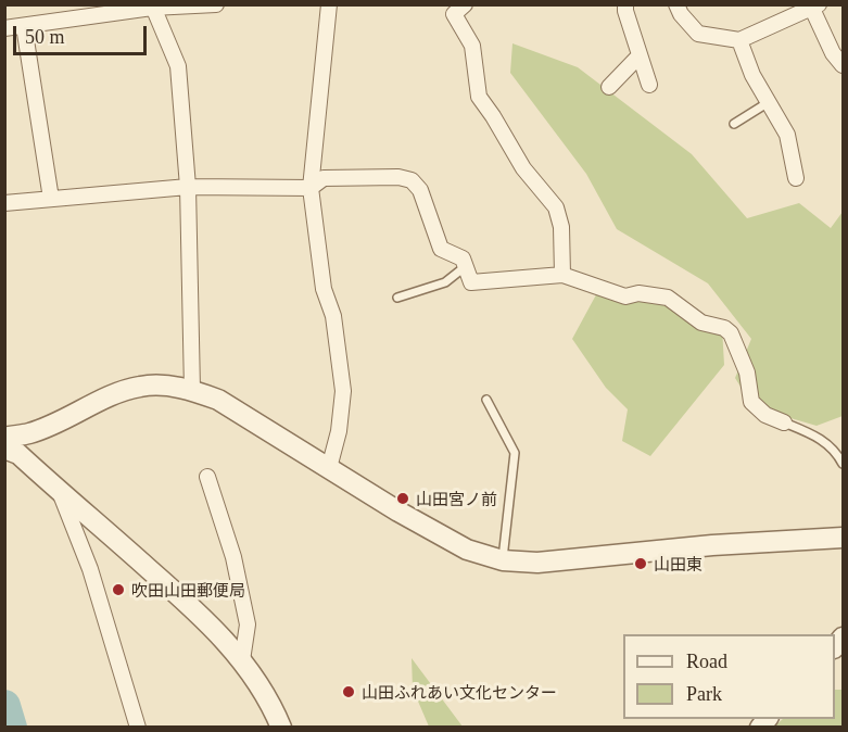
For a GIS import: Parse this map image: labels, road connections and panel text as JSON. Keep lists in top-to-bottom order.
{
  "places": [
    "山田宮ノ前",
    "山田東",
    "吹田山田郵便局",
    "山田ふれあい文化センター"
  ],
  "legend": ["Road", "Park"],
  "scale_bar": "50 m"
}
